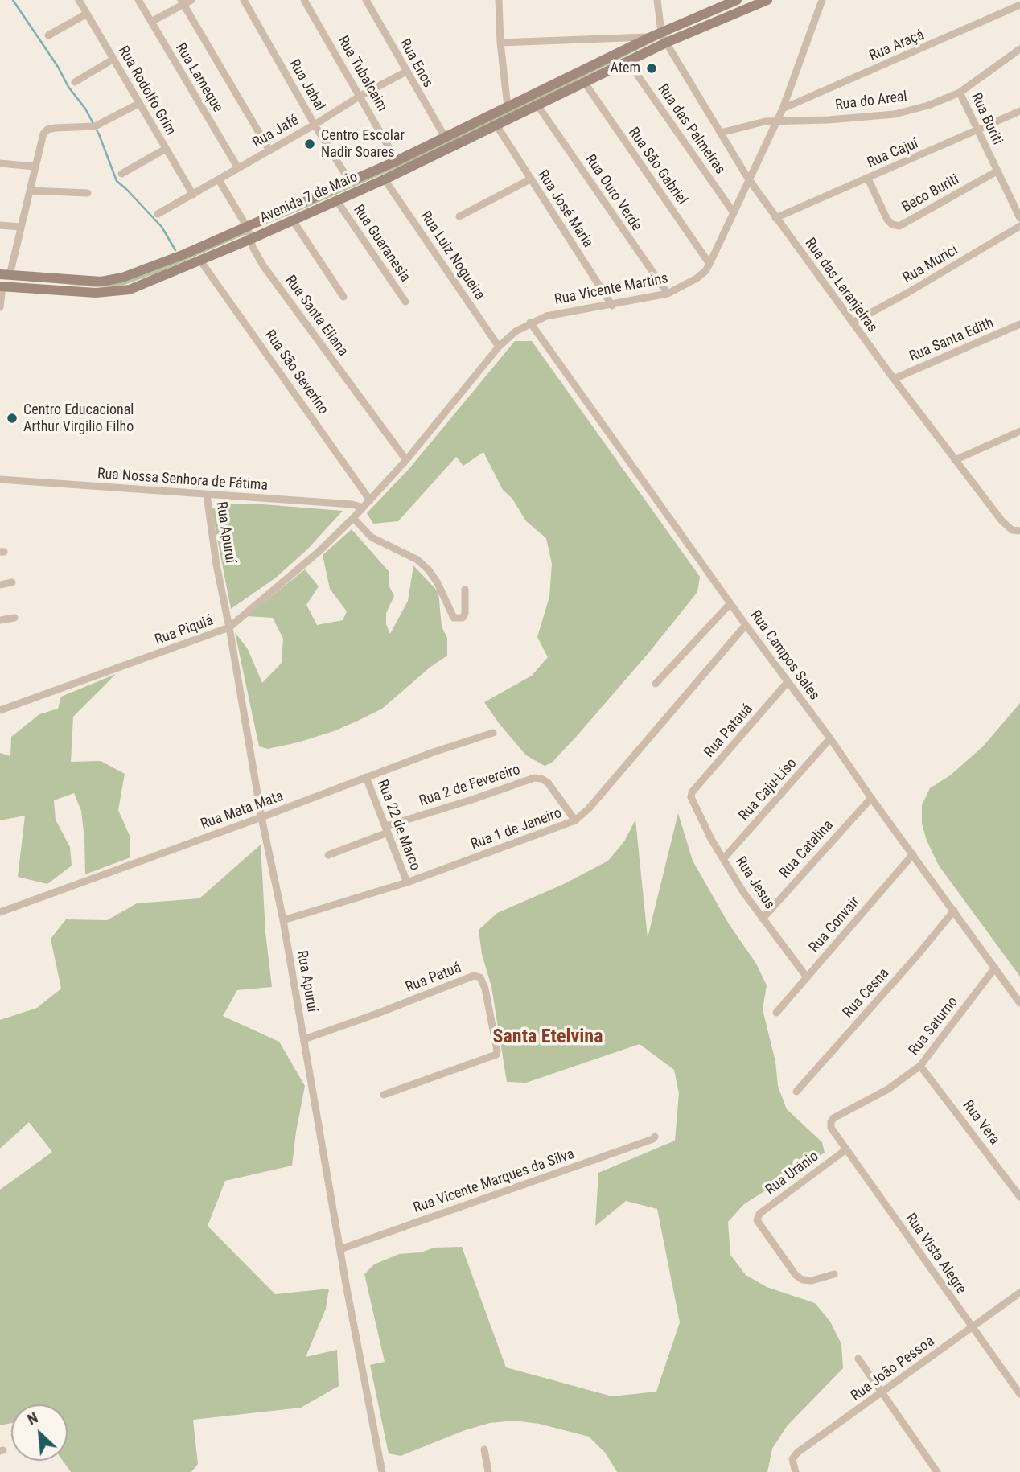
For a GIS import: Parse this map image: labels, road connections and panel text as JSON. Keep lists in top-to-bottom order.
{
  "streets": {
    "main road": ["Avenida 7 de Maio"],
    "street": [
      "Rua Araçá",
      "Rua Enos",
      "Rua Tubalcaim",
      "Rua Lameque",
      "Rua Jabal",
      "Rua Rodolfo Grim",
      "Rua do Areal",
      "Rua Buriti",
      "Rua das Palmeiras",
      "Rua Jafé",
      "Rua Cajuí",
      "Rua São Gabriel",
      "Rua Ouro Verde",
      "Beco Buriti",
      "Rua José Maria",
      "Rua Guaranesia",
      "Rua Luiz Nogueira",
      "Rua Murici",
      "Rua das Laranjeiras",
      "Rua Vicente Martins",
      "Rua Santa Eliana",
      "Rua Santa Edith",
      "Rua São Severino",
      "Rua Nossa Senhora de Fátima",
      "Rua Apuruí",
      "Rua Piquiá",
      "Rua Campos Sales",
      "Rua Patauá",
      "Rua 2 de Fevereiro",
      "Rua Caju-Liso",
      "Rua Mata Mata",
      "Rua 22 de Marco",
      "Rua 1 de Janeiro",
      "Rua Catalina",
      "Rua Jesus",
      "Rua Convair",
      "Rua Patuá",
      "Rua Cesna",
      "Rua Saturno",
      "Rua Vera",
      "Rua Urânio",
      "Rua Vicente Marques da Silva",
      "Rua Vista Alegre",
      "Rua João Pessoa"
    ]
  },
  "crossings": [
    ["Rua Araçá", "Rua Vicente Martins"],
    ["Rua Enos", "Rua Jafé"],
    ["Rua Enos", "Avenida 7 de Maio"],
    ["Rua Tubalcaim", "Rua Jafé"],
    ["Rua Tubalcaim", "Avenida 7 de Maio"],
    ["Rua Lameque", "Rua Jafé"],
    ["Rua Jabal", "Rua Jafé"],
    ["Rua Jabal", "Avenida 7 de Maio"],
    ["Rua Rodolfo Grim", "Rua Jafé"],
    ["Rua do Areal", "Rua Buriti"],
    ["Rua do Areal", "Rua Vicente Martins"],
    ["Rua Buriti", "Rua Cajuí"],
    ["Rua Buriti", "Beco Buriti"],
    ["Rua das Palmeiras", "Avenida 7 de Maio"],
    ["Rua das Palmeiras", "Rua Vicente Martins"],
    ["Rua Jafé", "Rua Santa Eliana"],
    ["Rua Cajuí", "Beco Buriti"],
    ["Rua Cajuí", "Rua das Laranjeiras"],
    ["Rua São Gabriel", "Avenida 7 de Maio"],
    ["Rua São Gabriel", "Rua Vicente Martins"],
    ["Rua Ouro Verde", "Avenida 7 de Maio"],
    ["Rua Ouro Verde", "Rua Vicente Martins"],
    ["Avenida 7 de Maio", "Rua José Maria"],
    ["Avenida 7 de Maio", "Rua Guaranesia"],
    ["Avenida 7 de Maio", "Rua Luiz Nogueira"],
    ["Avenida 7 de Maio", "Rua das Laranjeiras"],
    ["Avenida 7 de Maio", "Rua Santa Eliana"],
    ["Avenida 7 de Maio", "Rua São Severino"],
    ["Rua José Maria", "Rua Vicente Martins"],
    ["Rua Luiz Nogueira", "Rua Vicente Martins"],
    ["Rua Murici", "Rua das Laranjeiras"],
    ["Rua das Laranjeiras", "Rua Vicente Martins"],
    ["Rua das Laranjeiras", "Rua Santa Edith"],
    ["Rua Vicente Martins", "Rua Santa Eliana"],
    ["Rua Vicente Martins", "Rua São Severino"],
    ["Rua Vicente Martins", "Rua Piquiá"],
    ["Rua Vicente Martins", "Rua Campos Sales"],
    ["Rua São Severino", "Rua Piquiá"],
    ["Rua Nossa Senhora de Fátima", "Rua Apuruí"],
    ["Rua Nossa Senhora de Fátima", "Rua Piquiá"],
    ["Rua Apuruí", "Rua Piquiá"],
    ["Rua Apuruí", "Rua Mata Mata"],
    ["Rua Apuruí", "Rua 1 de Janeiro"],
    ["Rua Apuruí", "Rua Patuá"],
    ["Rua Apuruí", "Rua Vicente Marques da Silva"],
    ["Rua Campos Sales", "Rua Patauá"],
    ["Rua Campos Sales", "Rua Caju-Liso"],
    ["Rua Campos Sales", "Rua 1 de Janeiro"],
    ["Rua Campos Sales", "Rua Catalina"],
    ["Rua Campos Sales", "Rua Convair"],
    ["Rua Campos Sales", "Rua Cesna"],
    ["Rua Campos Sales", "Rua Saturno"],
    ["Rua Patauá", "Rua Jesus"],
    ["Rua 2 de Fevereiro", "Rua 22 de Marco"],
    ["Rua 2 de Fevereiro", "Rua 1 de Janeiro"],
    ["Rua Caju-Liso", "Rua Jesus"],
    ["Rua Mata Mata", "Rua 22 de Marco"],
    ["Rua 22 de Marco", "Rua 1 de Janeiro"],
    ["Rua Catalina", "Rua Jesus"],
    ["Rua Jesus", "Rua Convair"],
    ["Rua Saturno", "Rua Vera"],
    ["Rua Saturno", "Rua Vista Alegre"],
    ["Rua Urânio", "Rua Vista Alegre"],
    ["Rua Vista Alegre", "Rua João Pessoa"]
  ],
  "districts": ["Santa Etelvina"],
  "places": ["Atem", "Centro Escolar Nadir Soares", "Centro Educacional Arthur Virgilio Filho"],
  "north": "top left"
}
